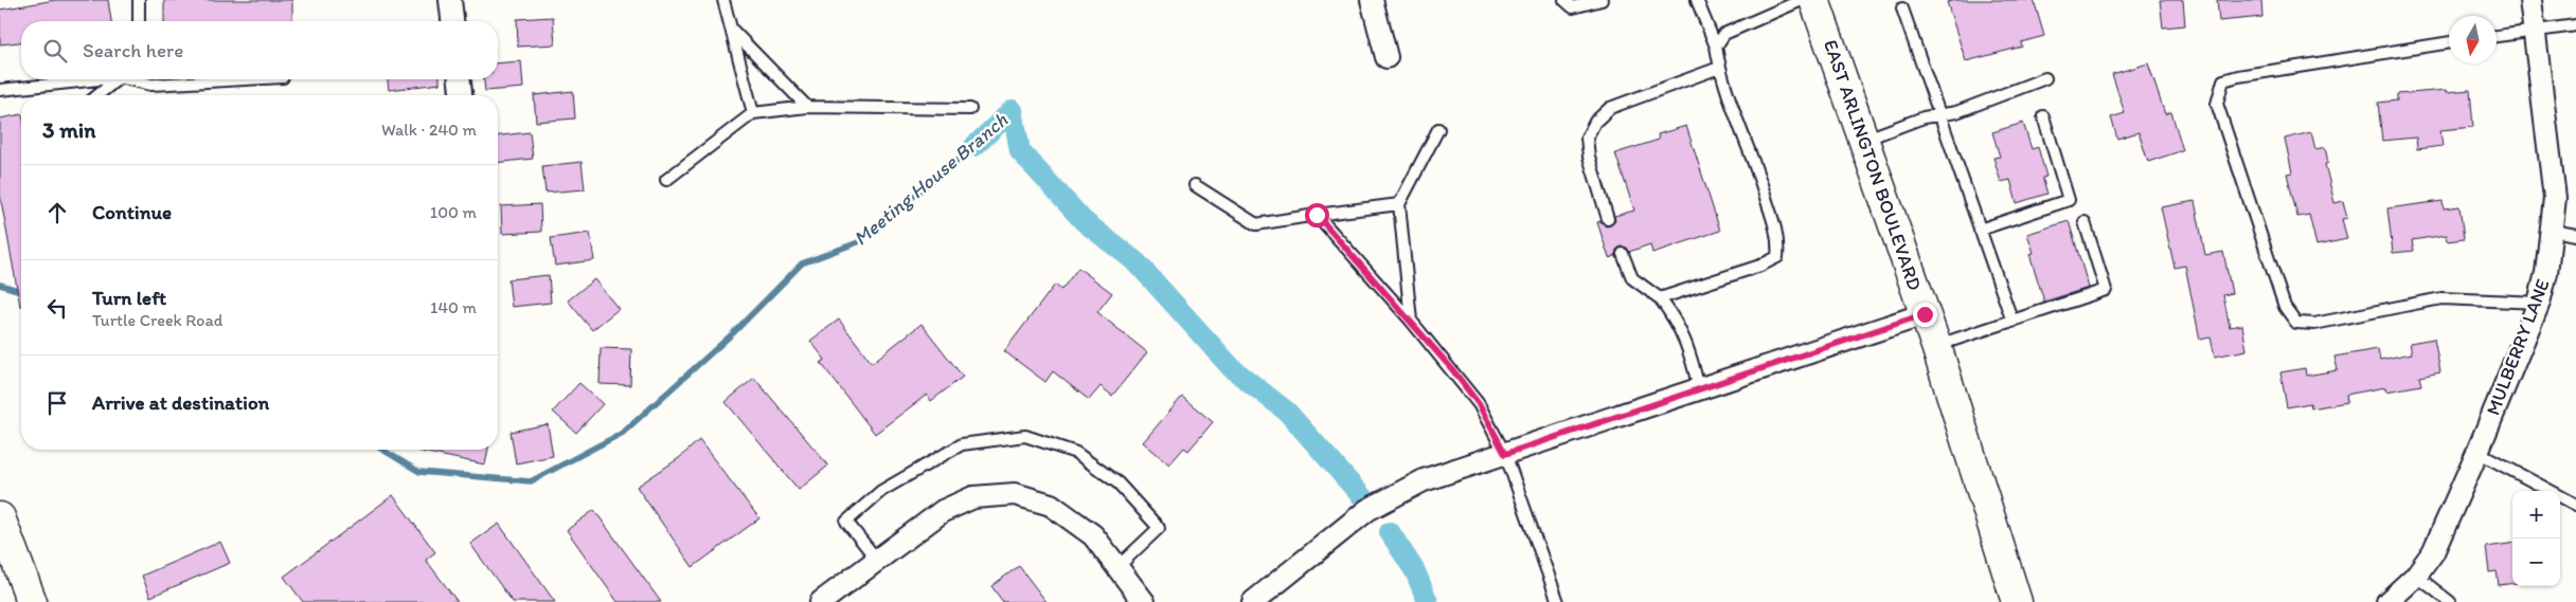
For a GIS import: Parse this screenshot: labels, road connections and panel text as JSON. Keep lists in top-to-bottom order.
{
  "streets": {
    "main road": ["EAST ARLINGTON BOULEVARD"],
    "street": ["MULBERRY LANE"]
  },
  "water": ["Meeting House Branch"],
  "north": "bottom",
  "page": {
    "search": "Search here",
    "heading": ["3 min", "Walk · 240 m"],
    "list": [
      ["Continue", "100 m"],
      ["Turn left", "Turtle Creek Road", "140 m"],
      "Arrive at destination"
    ],
    "map_buttons": ["+", "−"]
  }
}
